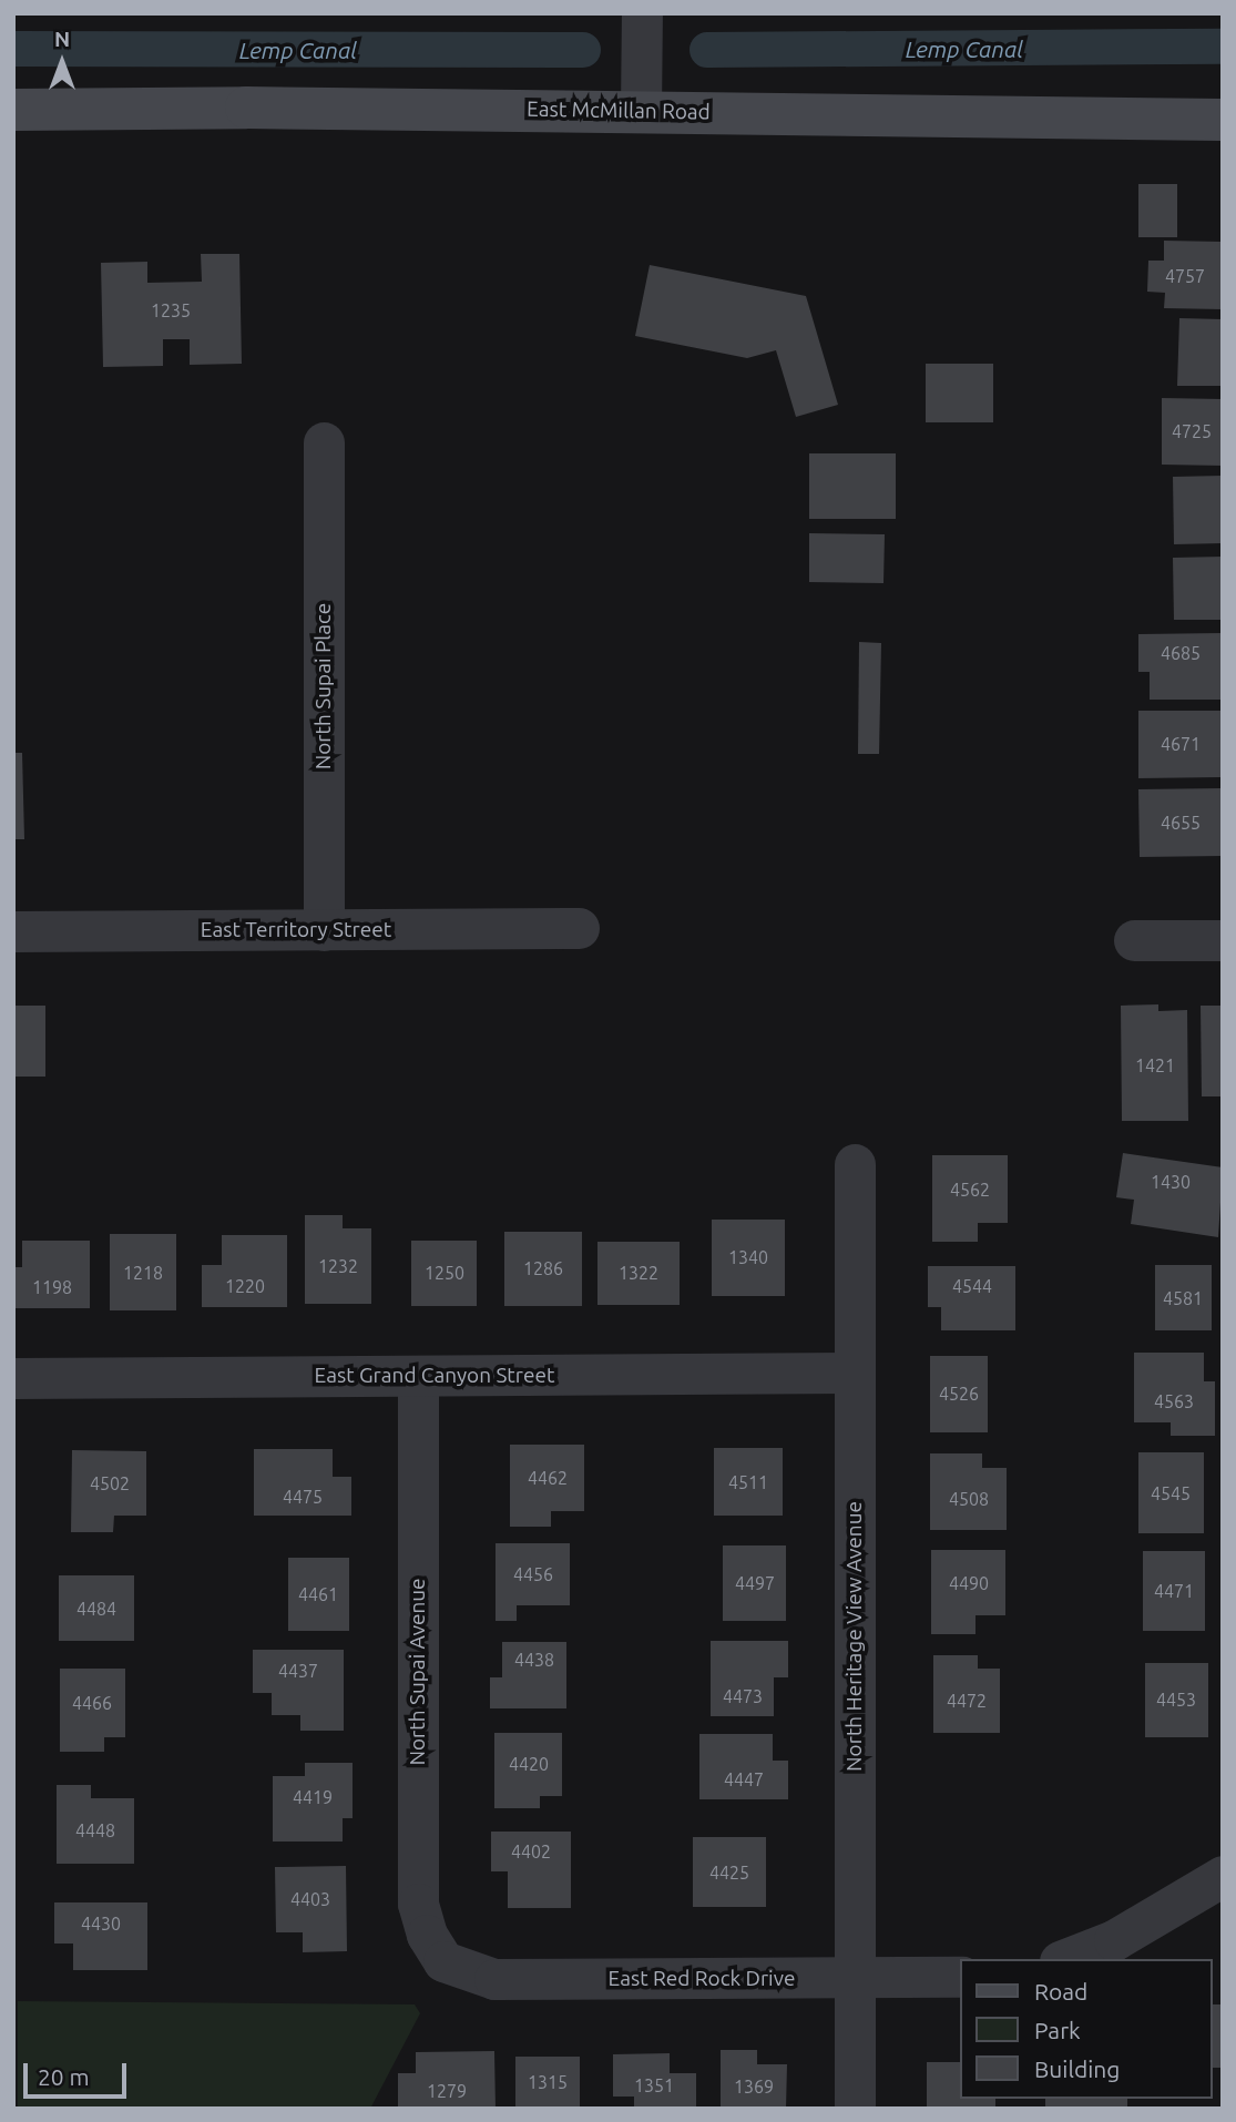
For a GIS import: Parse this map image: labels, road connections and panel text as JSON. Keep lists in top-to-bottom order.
{
  "streets": {
    "main road": ["East McMillan Road"],
    "street": [
      "North Supai Place",
      "East Territory Street",
      "East Grand Canyon Street",
      "North Heritage View Avenue",
      "North Supai Avenue",
      "East Red Rock Drive"
    ]
  },
  "crossings": [
    ["North Supai Place", "East Territory Street"],
    ["East Grand Canyon Street", "North Heritage View Avenue"],
    ["East Grand Canyon Street", "North Supai Avenue"],
    ["North Heritage View Avenue", "East Red Rock Drive"],
    ["North Supai Avenue", "East Red Rock Drive"]
  ],
  "water": ["Lemp Canal"],
  "house_numbers": [
    "4757",
    "1235",
    "4725",
    "4685",
    "4671",
    "4655",
    "1421",
    "1430",
    "4562",
    "1340",
    "1232",
    "1286",
    "1218",
    "1250",
    "1322",
    "1220",
    "4544",
    "1198",
    "4581",
    "4526",
    "4563",
    "4462",
    "4511",
    "4502",
    "4545",
    "4475",
    "4508",
    "4456",
    "4497",
    "4490",
    "4471",
    "4461",
    "4484",
    "4438",
    "4437",
    "4473",
    "4453",
    "4472",
    "4466",
    "4420",
    "4447",
    "4419",
    "4448",
    "4402",
    "4425",
    "4403",
    "4430",
    "1315",
    "1351",
    "1369",
    "1279"
  ],
  "legend": ["Road", "Park", "Building"],
  "scale_bar": "20 m",
  "north": "top"
}
